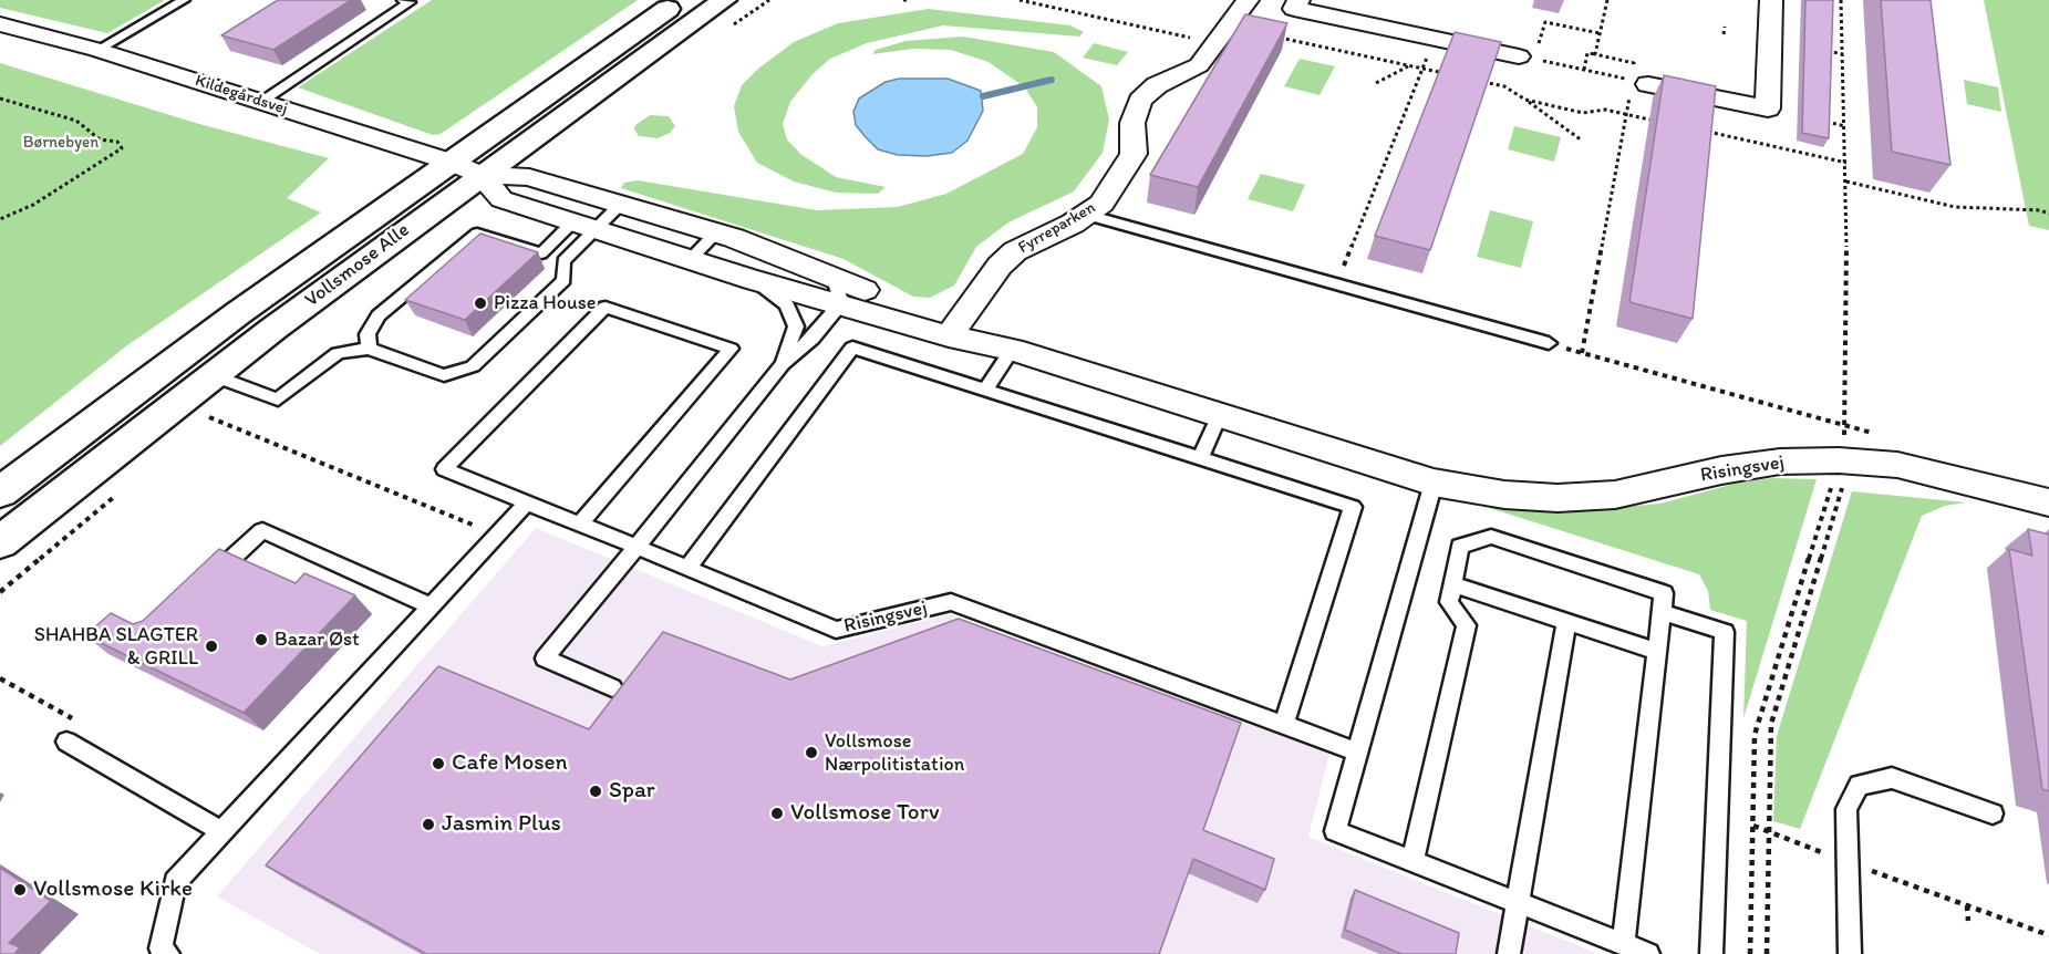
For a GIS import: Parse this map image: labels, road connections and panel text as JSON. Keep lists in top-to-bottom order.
{
  "streets": {
    "street": [
      "Kildegårdsvej",
      "Fyrreparken",
      "Vollsmose Alle",
      "Risingsvej"
    ]
  },
  "crossings": [
    ["Kildegårdsvej", "Vollsmose Alle"],
    ["Kildegårdsvej", "Risingsvej"],
    ["Fyrreparken", "Risingsvej"],
    ["Vollsmose Alle", "Risingsvej"]
  ],
  "parks": ["Børnebyen"],
  "places": [
    "Pizza House",
    "Bazar Øst",
    "SHAHBA SLAGTER & GRILL",
    "Vollsmose Nærpolitistation",
    "Cafe Mosen",
    "Spar",
    "Vollsmose Torv",
    "Jasmin Plus",
    "Vollsmose Kirke"
  ]
}
